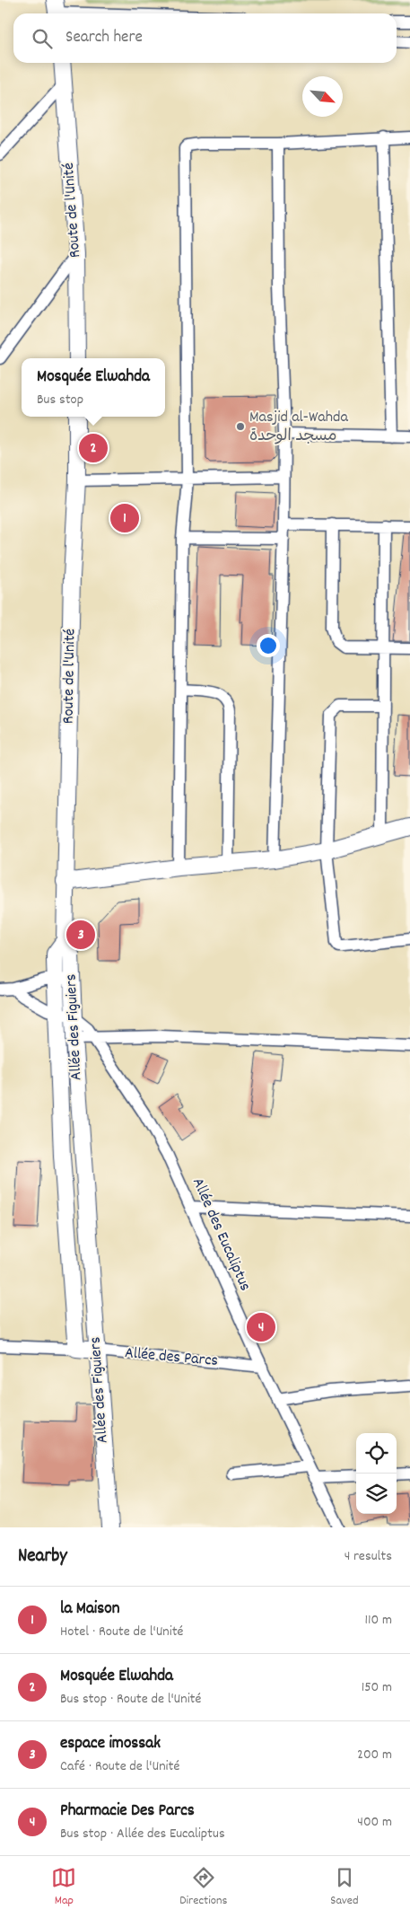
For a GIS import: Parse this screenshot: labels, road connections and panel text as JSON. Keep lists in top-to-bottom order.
{
  "streets": {
    "street": [
      "Route de l'Unité",
      "Allée des Figuiers",
      "Allée des Eucaliptus",
      "Allée des Parcs"
    ]
  },
  "crossings": [
    ["Route de l'Unité", "Allée des Figuiers"],
    ["Allée des Figuiers", "Allée des Eucaliptus"],
    ["Allée des Figuiers", "Allée des Parcs"],
    ["Allée des Eucaliptus", "Allée des Parcs"]
  ],
  "places": ["Masjid al-Wahda مسجد الوحدة"],
  "north": "bottom right",
  "page": {
    "search": "Search here",
    "popup": ["Mosquée Elwahda", "Bus stop"],
    "pins": [
      "2",
      "1",
      "3",
      "4"
    ],
    "heading": ["Nearby", "4 results"],
    "list": [
      {
        "mark": "1",
        "name": "la Maison",
        "note": "Hotel · Route de l'Unité",
        "value": "110 m"
      },
      {
        "mark": "2",
        "name": "Mosquée Elwahda",
        "note": "Bus stop · Route de l'Unité",
        "value": "150 m"
      },
      {
        "mark": "3",
        "name": "espace imossak",
        "note": "Café · Route de l'Unité",
        "value": "200 m"
      },
      {
        "mark": "4",
        "name": "Pharmacie Des Parcs",
        "note": "Bus stop · Allée des Eucaliptus",
        "value": "400 m"
      }
    ],
    "nav": ["Map", "Directions", "Saved"]
  }
}
